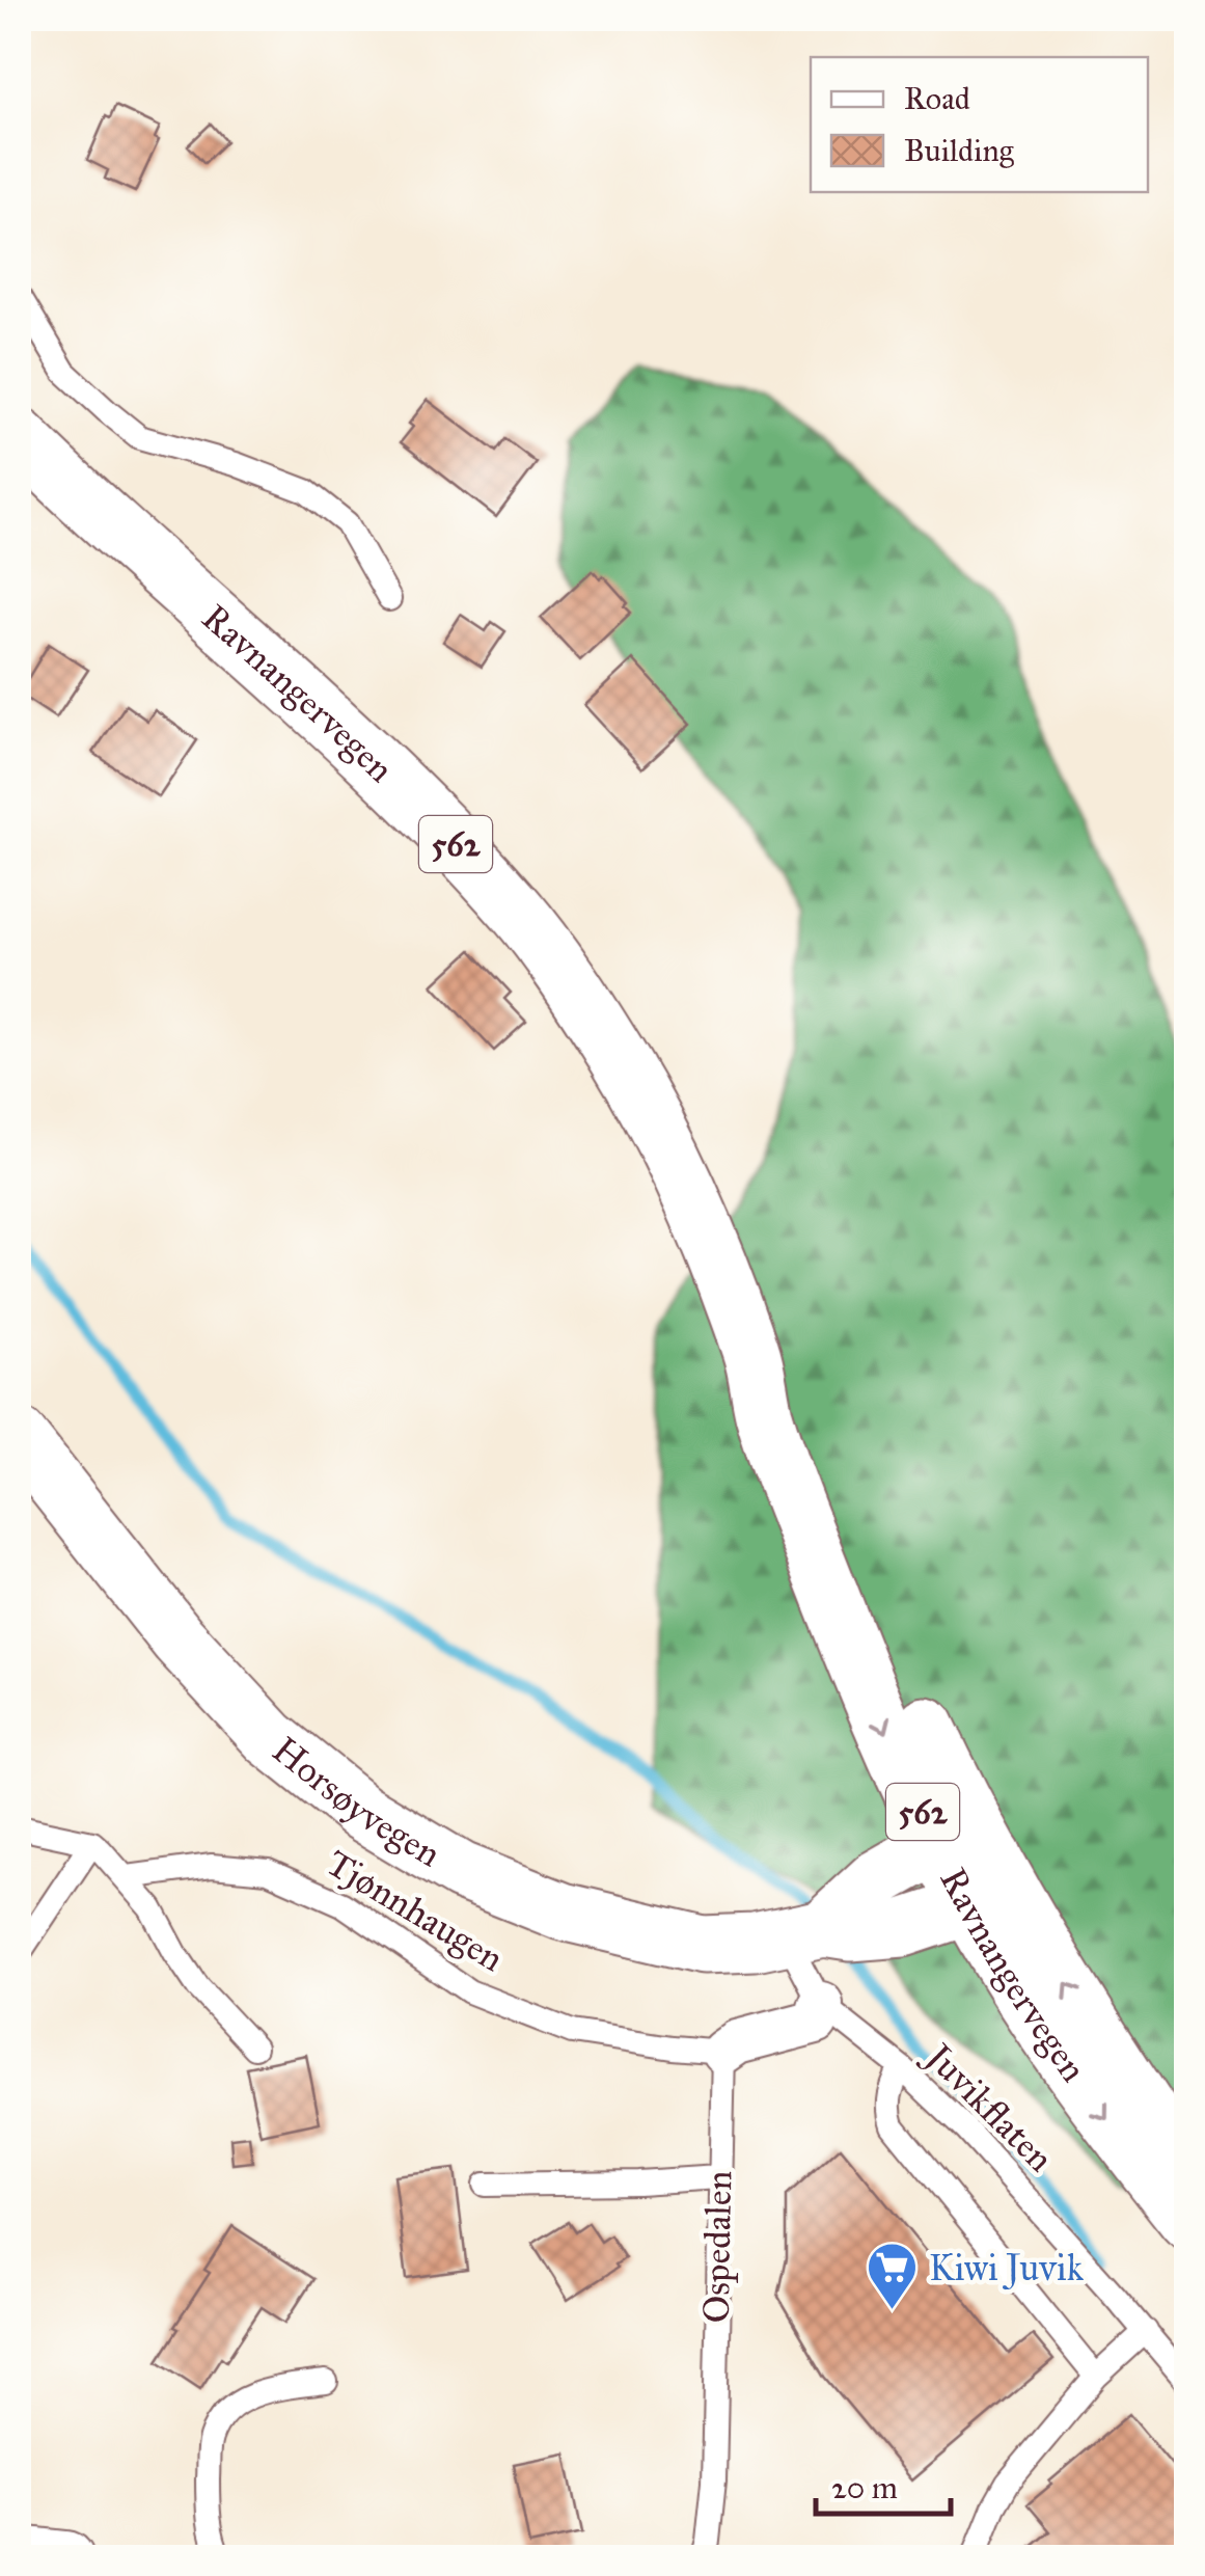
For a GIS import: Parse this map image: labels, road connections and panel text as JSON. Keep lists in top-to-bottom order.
{
  "streets": {
    "main road": ["Ravnangervegen", "562", "Horsøyvegen"],
    "lane": ["Tjønnhaugen", "Juvikflaten", "Ospedalen"]
  },
  "crossings": [
    ["Ravnangervegen", "Horsøyvegen"],
    ["Horsøyvegen", "Juvikflaten"],
    ["Tjønnhaugen", "Ospedalen"]
  ],
  "places": {
    "supermarket": ["Kiwi Juvik"]
  },
  "legend": ["Road", "Building"],
  "scale_bar": "20 m"
}
